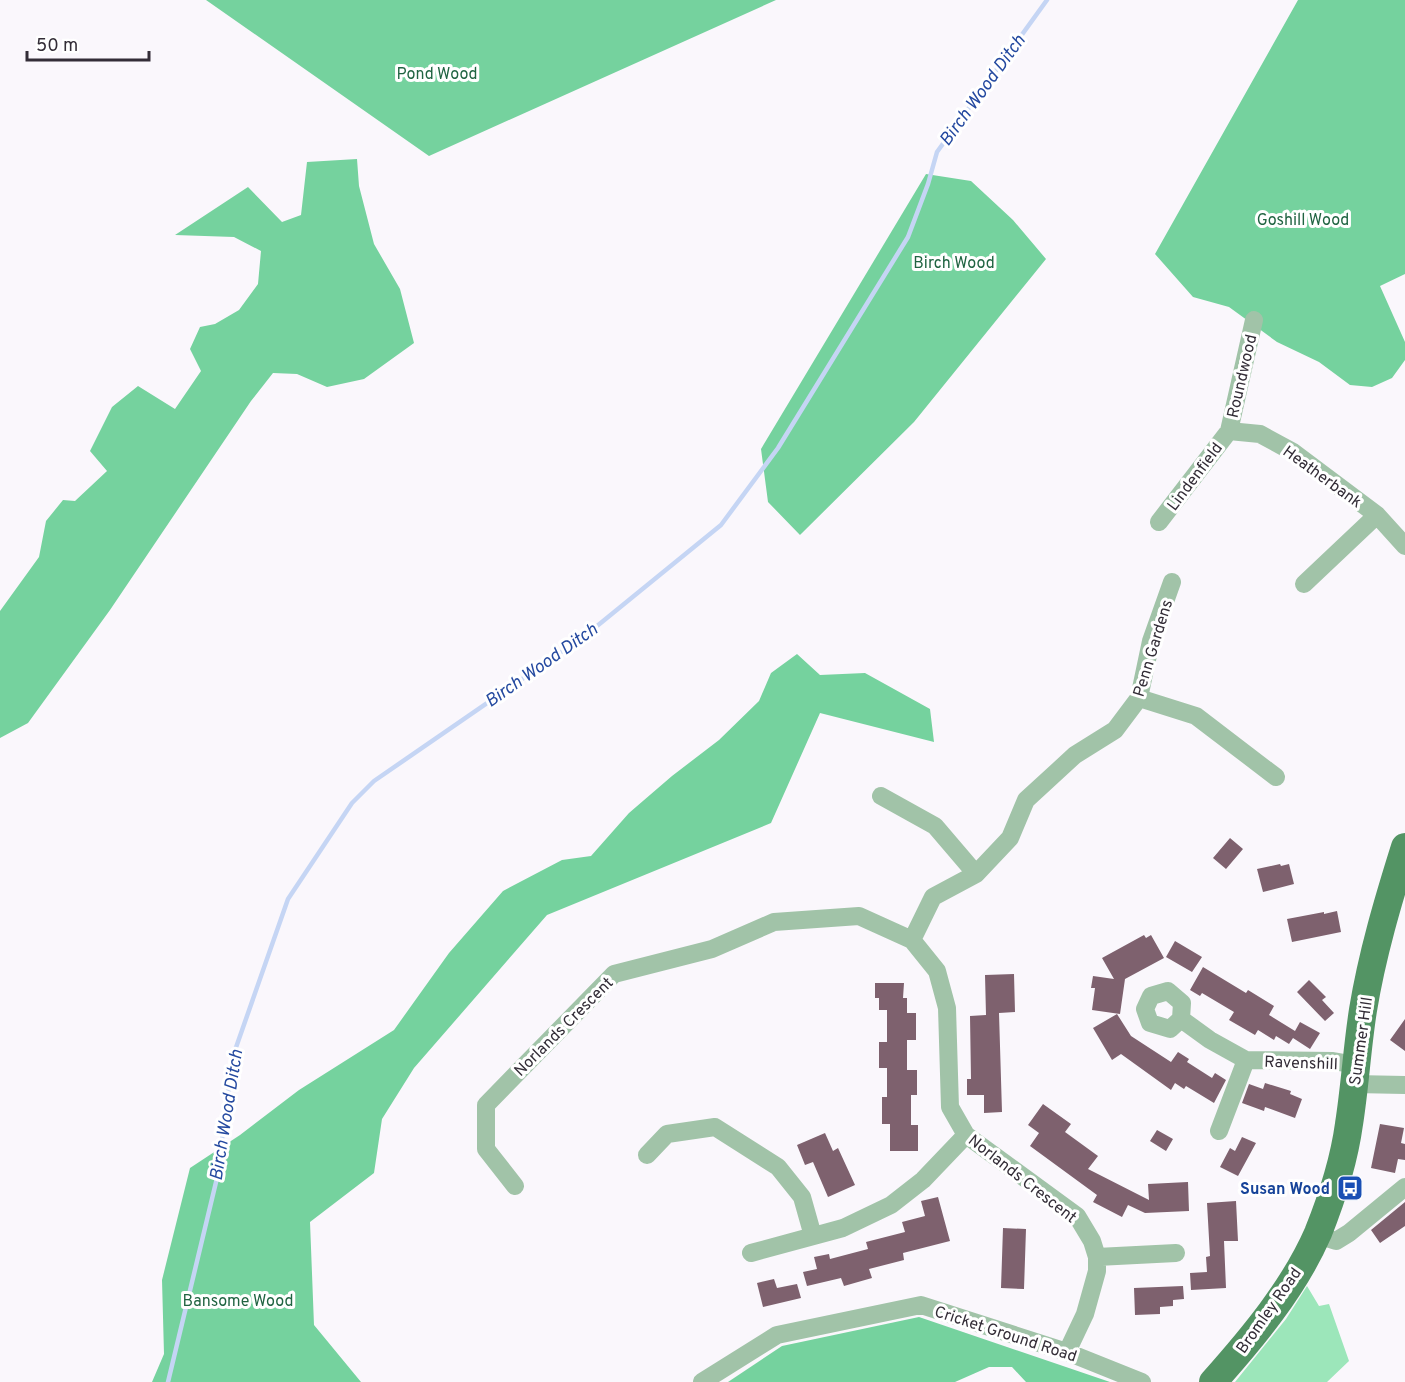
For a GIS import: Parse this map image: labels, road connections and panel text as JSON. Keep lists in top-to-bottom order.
{
  "streets": {
    "main road": ["Summer Hill", "Bromley Road"],
    "street": [
      "Roundwood",
      "Lindenfield",
      "Heatherbank",
      "Penn Gardens",
      "Norlands Crescent",
      "Ravenshill",
      "Cricket Ground Road"
    ]
  },
  "crossings": [
    ["Roundwood", "Lindenfield"],
    ["Roundwood", "Heatherbank"],
    ["Lindenfield", "Heatherbank"],
    ["Penn Gardens", "Norlands Crescent"],
    ["Summer Hill", "Ravenshill"],
    ["Summer Hill", "Bromley Road"]
  ],
  "water": ["Birch Wood Ditch"],
  "parks": [
    "Pond Wood",
    "Goshill Wood",
    "Birch Wood",
    "Bansome Wood"
  ],
  "places": {
    "bus stop": ["Susan Wood"]
  },
  "scale_bar": "50 m"
}
